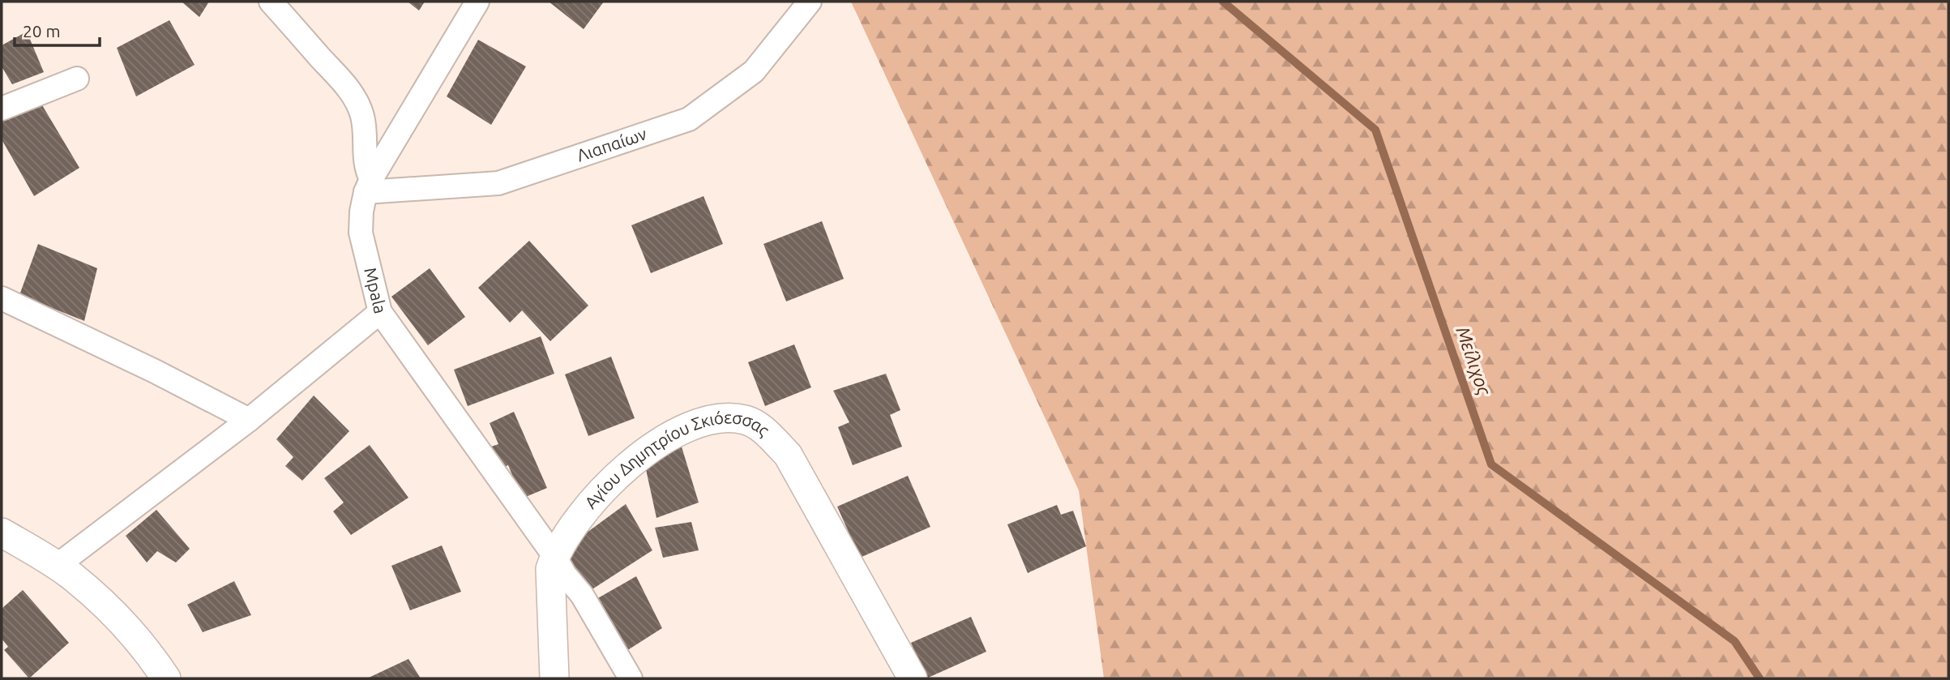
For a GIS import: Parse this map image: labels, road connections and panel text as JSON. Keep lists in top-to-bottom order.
{
  "streets": {
    "street": ["Λιαπαίων", "Mpala", "Αγίου Δημητρίου Σκιόεσσας"]
  },
  "crossings": [
    ["Λιαπαίων", "Mpala"],
    ["Mpala", "Αγίου Δημητρίου Σκιόεσσας"]
  ],
  "water": ["Μείλιχος"],
  "scale_bar": "20 m"
}
